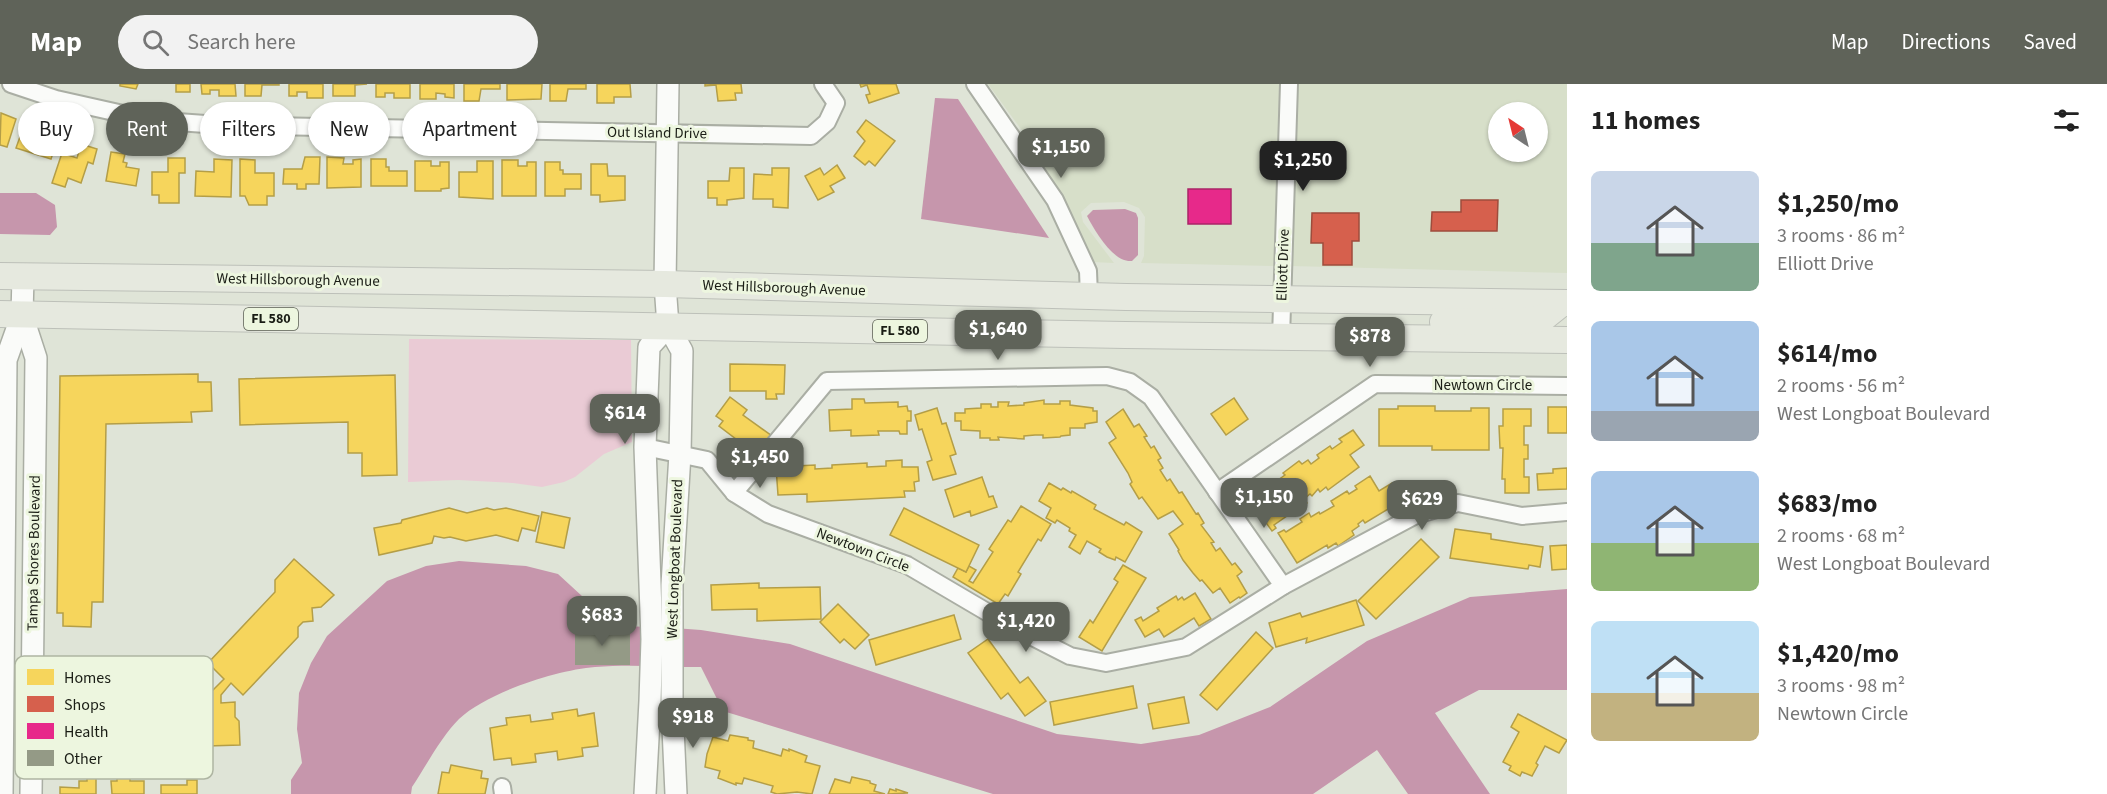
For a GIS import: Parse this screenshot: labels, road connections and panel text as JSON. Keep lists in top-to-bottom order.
{
  "streets": {
    "main road": ["West Hillsborough Avenue", "FL 580"],
    "street": [
      "Out Island Drive",
      "Elliott Drive",
      "Newtown Circle",
      "Tampa Shores Boulevard",
      "West Longboat Boulevard"
    ]
  },
  "crossings": [
    ["Out Island Drive", "West Longboat Boulevard"],
    ["Elliott Drive", "West Hillsborough Avenue"],
    ["Elliott Drive", "FL 580"],
    ["West Hillsborough Avenue", "Tampa Shores Boulevard"],
    ["West Hillsborough Avenue", "West Longboat Boulevard"],
    ["FL 580", "Tampa Shores Boulevard"],
    ["FL 580", "West Longboat Boulevard"],
    ["Newtown Circle", "West Longboat Boulevard"]
  ],
  "legend": [
    "Homes",
    "Shops",
    "Health",
    "Other"
  ],
  "north": "top left",
  "page": {
    "header": "Map",
    "search": "Search here",
    "nav": ["Map", "Directions", "Saved"],
    "heading": "11 homes",
    "chip": [
      "Buy",
      "Rent",
      "Filters",
      "New",
      "Apartment"
    ],
    "price": [
      "$1,150",
      "$1,250",
      "$1,640",
      "$878",
      "$614",
      "$1,450",
      "$1,150",
      "$629",
      "$683",
      "$1,420",
      "$918"
    ],
    "list": [
      {
        "name": "$1,250/mo",
        "note": "3 rooms · 86 m² · Elliott Drive"
      },
      {
        "name": "$614/mo",
        "note": "2 rooms · 56 m² · West Longboat Boulevard"
      },
      {
        "name": "$683/mo",
        "note": "2 rooms · 68 m² · West Longboat Boulevard"
      },
      {
        "name": "$1,420/mo",
        "note": "3 rooms · 98 m² · Newtown Circle"
      }
    ]
  }
}
